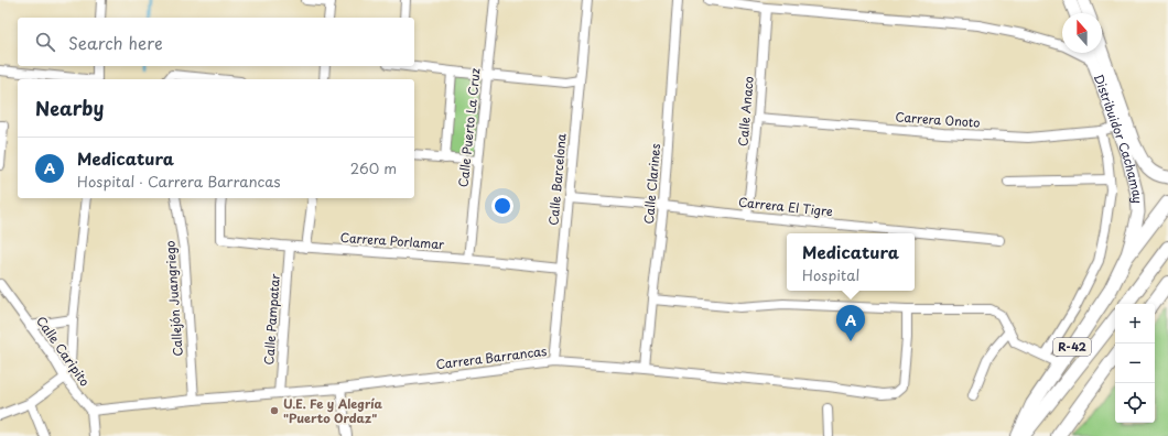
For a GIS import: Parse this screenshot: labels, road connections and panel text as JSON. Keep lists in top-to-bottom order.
{
  "streets": {
    "main road": ["Distribuidor Cachamay", "R-42"],
    "street": [
      "Calle Anaco",
      "Carrera Onoto",
      "Calle Puerto La Cruz",
      "Calle Barcelona",
      "Calle Clarines",
      "Carrera El Tigre",
      "Carrera Porlamar",
      "Callejón Juangriego",
      "Calle Pampatar",
      "Calle Caripito",
      "Carrera Barrancas"
    ]
  },
  "crossings": [
    ["Calle Anaco", "Carrera Onoto"],
    ["Calle Anaco", "Carrera El Tigre"],
    ["Carrera Onoto", "Distribuidor Cachamay"],
    ["Calle Puerto La Cruz", "Carrera Porlamar"],
    ["Calle Barcelona", "Carrera El Tigre"],
    ["Calle Barcelona", "Carrera Porlamar"],
    ["Calle Barcelona", "Carrera Barrancas"],
    ["Calle Clarines", "Carrera El Tigre"],
    ["Calle Clarines", "Carrera Barrancas"],
    ["Carrera Porlamar", "Calle Pampatar"],
    ["Callejón Juangriego", "Carrera Barrancas"],
    ["Calle Pampatar", "Carrera Barrancas"],
    ["Calle Caripito", "Carrera Barrancas"]
  ],
  "places": ["U.E. Fe y Alegría \"Puerto Ordaz\""],
  "north": "top",
  "page": {
    "search": "Search here",
    "heading": "Nearby",
    "list": [
      {
        "mark": "A",
        "name": "Medicatura",
        "note": "Hospital · Carrera Barrancas",
        "value": "260 m"
      }
    ],
    "popup": ["Medicatura", "Hospital"],
    "map_buttons": ["+", "−"],
    "pins": "A"
  }
}
